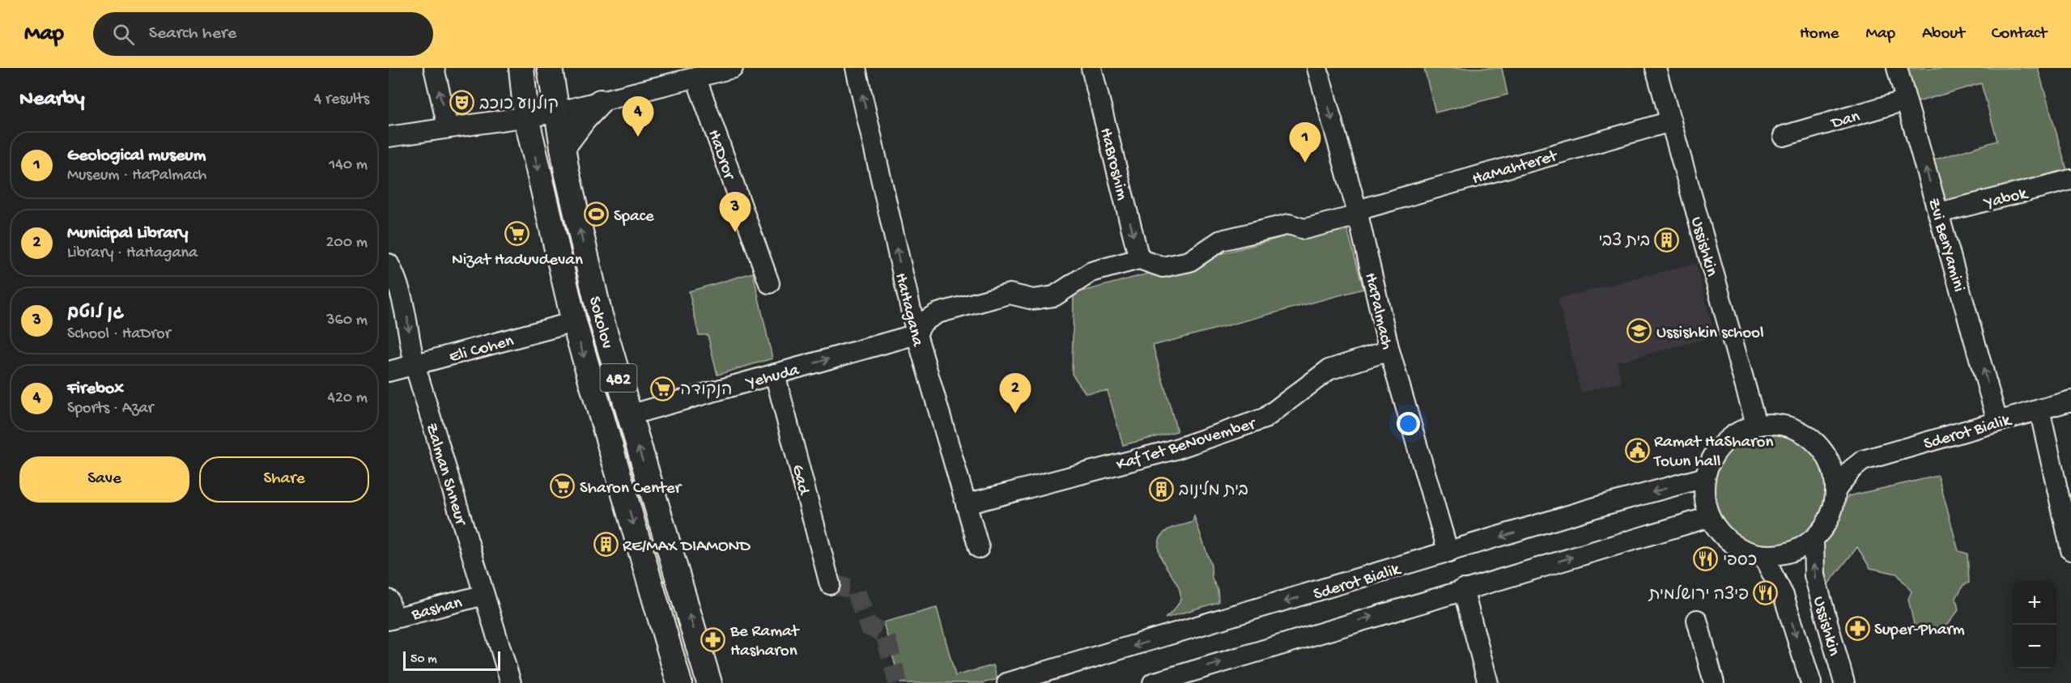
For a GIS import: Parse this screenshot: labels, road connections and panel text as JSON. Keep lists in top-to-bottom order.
{
  "streets": {
    "main road": ["Sokolov", "482"],
    "street": [
      "Dan",
      "HaDror",
      "HaBroshim",
      "HaMahteret",
      "Yabok",
      "Zvi BenYamini",
      "Ussishkin",
      "HaHagana",
      "HaPalmach",
      "Eli Cohen",
      "Yehuda",
      "Sderot Bialik",
      "Kaf Tet BeNovember",
      "Zalman Shneur",
      "Gad",
      "Bashan"
    ]
  },
  "crossings": [
    ["Dan", "Zvi BenYamini"],
    ["HaBroshim", "HaMahteret"],
    ["HaMahteret", "Ussishkin"],
    ["HaMahteret", "HaPalmach"],
    ["Yabok", "Zvi BenYamini"],
    ["Zvi BenYamini", "Sderot Bialik"],
    ["Ussishkin", "Sderot Bialik"],
    ["HaHagana", "Yehuda"],
    ["HaHagana", "Kaf Tet BeNovember"],
    ["HaPalmach", "Sderot Bialik"],
    ["HaPalmach", "Kaf Tet BeNovember"],
    ["Sokolov", "Eli Cohen"],
    ["Sokolov", "Yehuda"],
    ["Eli Cohen", "Zalman Shneur"],
    ["Yehuda", "Gad"],
    ["Zalman Shneur", "Bashan"]
  ],
  "one_way": [
    "HaBroshim",
    "Zvi BenYamini",
    "HaHagana",
    "Yehuda"
  ],
  "places": {
    "theatre": ["קולנוע כוכב"],
    "sports": ["Space"],
    "supermarket": ["Nizat Haduvdevan", "הנקודה", "Sharon Center"],
    "building": ["בית צבי", "בית מלינוב", "RE/MAX DIAMOND"],
    "school or university": ["Ussishkin school"],
    "public building": ["Ramat HaSharon Town hall"],
    "restaurant": ["כספי", "פיצה ירושלמית"],
    "pharmacy": ["Super-Pharm", "Be Ramat Hasharon"]
  },
  "scale_bar": "50 m",
  "page": {
    "header": "Map",
    "search": "Search here",
    "nav": [
      "Home",
      "Map",
      "About",
      "Contact"
    ],
    "heading": ["Nearby", "4 results"],
    "pins": [
      "4",
      "1",
      "3",
      "2"
    ],
    "list": [
      {
        "mark": "1",
        "name": "Geological museum",
        "note": "Museum · HaPalmach",
        "value": "140 m"
      },
      {
        "mark": "2",
        "name": "Municipal Library",
        "note": "Library · HaHagana",
        "value": "200 m"
      },
      {
        "mark": "3",
        "name": "גן לוטם",
        "note": "School · HaDror",
        "value": "360 m"
      },
      {
        "mark": "4",
        "name": "Firebox",
        "note": "Sports · Azar",
        "value": "420 m"
      }
    ],
    "buttons": ["Save", "Share"],
    "map_buttons": ["+", "−"],
    "scale": "50 m"
  }
}
